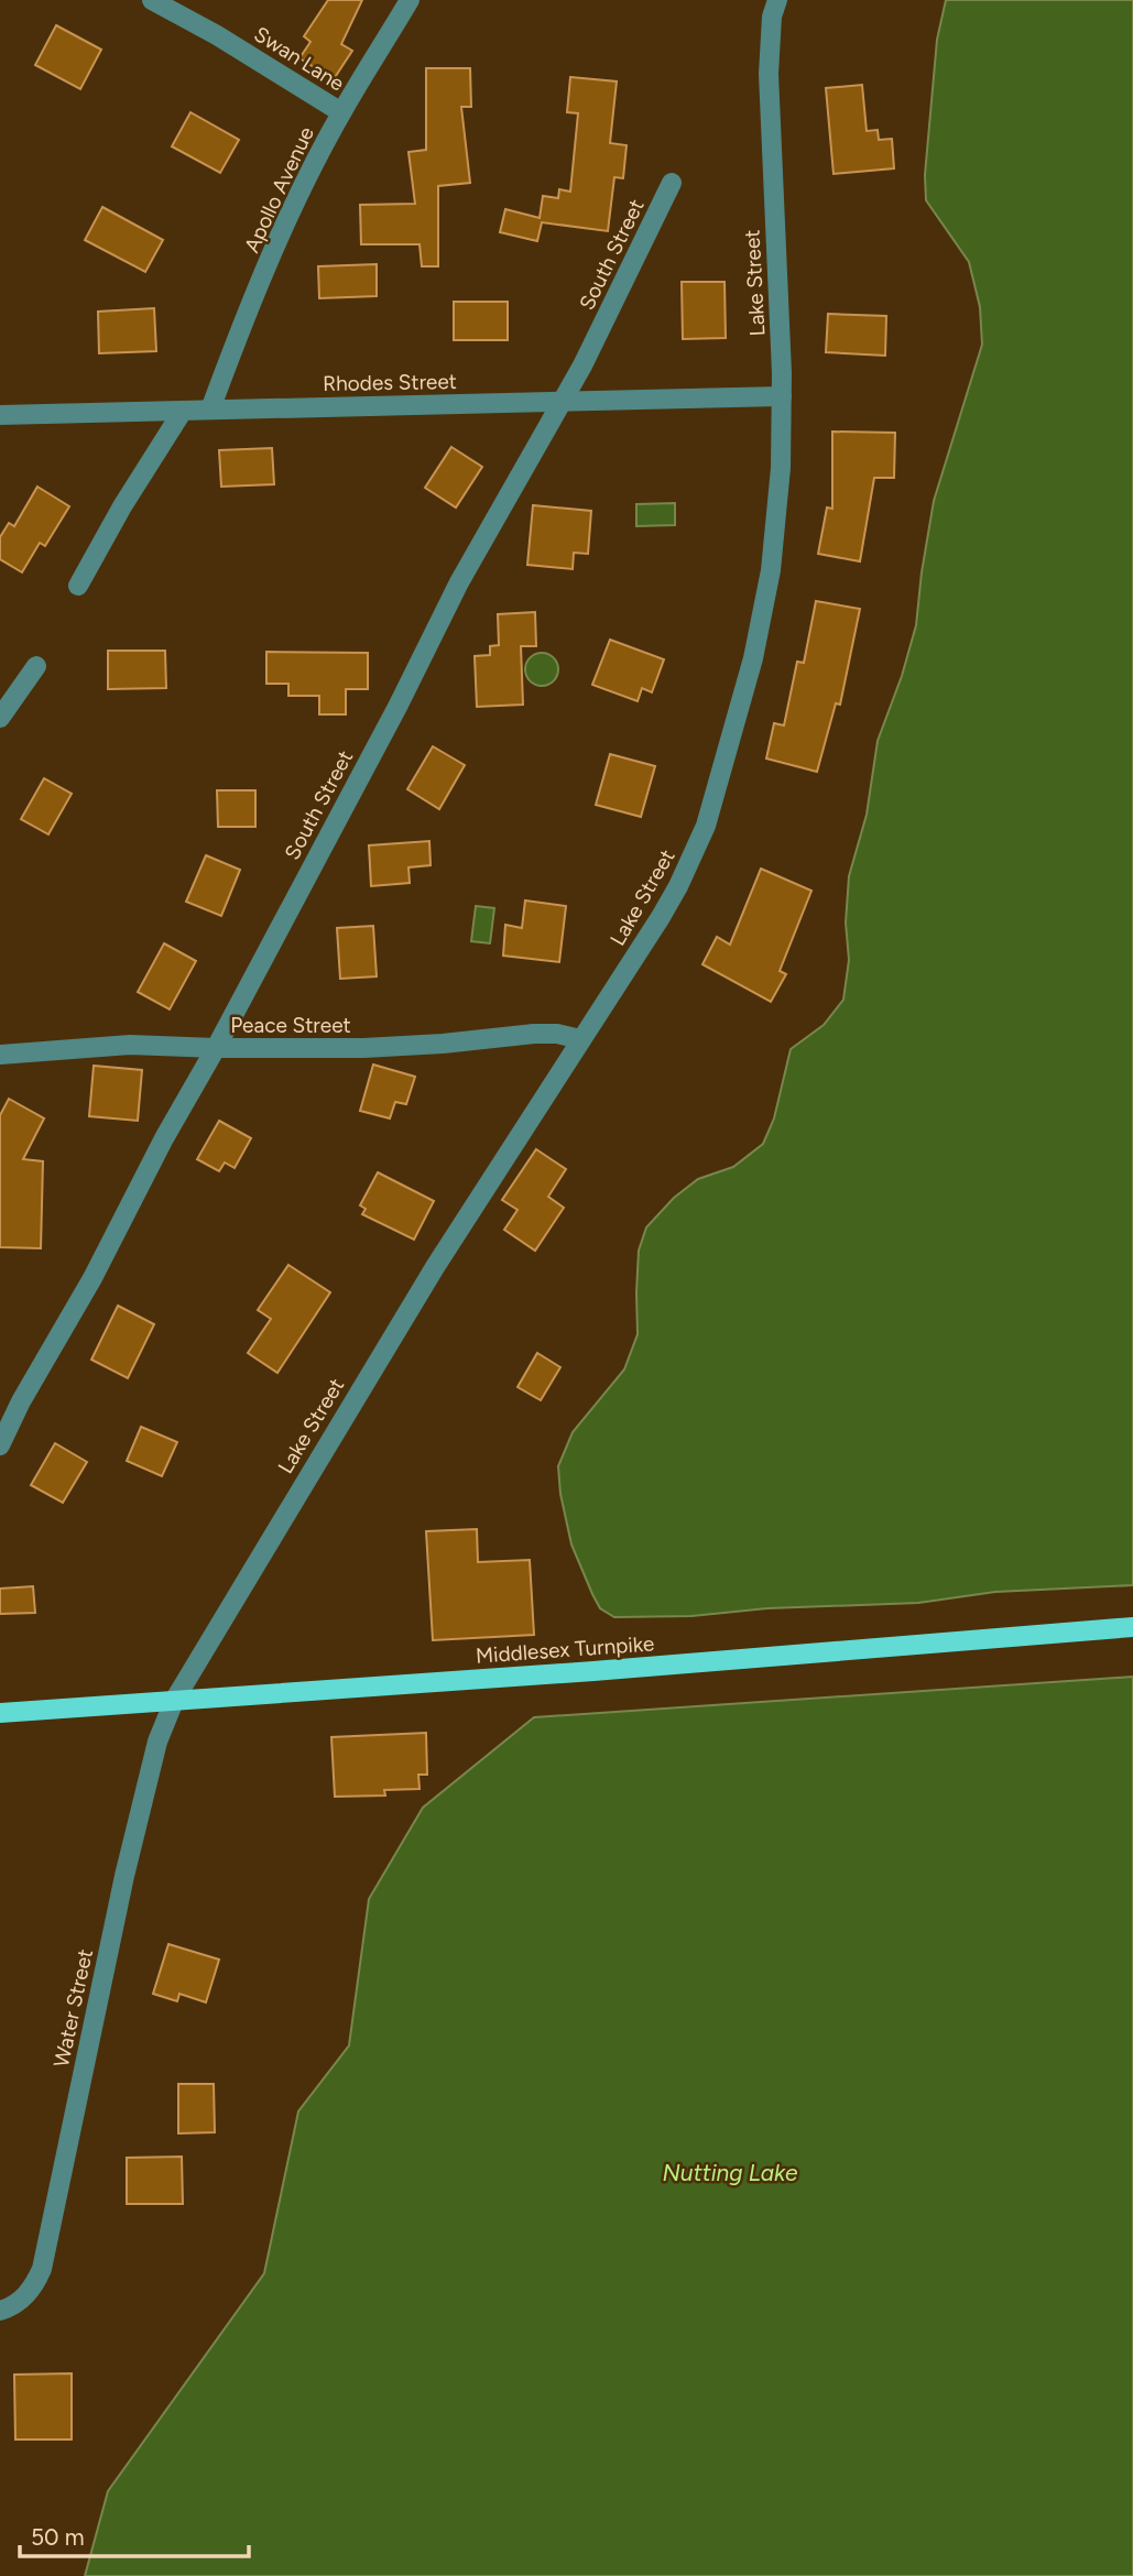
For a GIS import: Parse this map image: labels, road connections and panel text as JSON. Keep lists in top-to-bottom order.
{
  "streets": {
    "main road": ["Middlesex Turnpike"],
    "street": [
      "Swan Lane",
      "Apollo Avenue",
      "South Street",
      "Lake Street",
      "Rhodes Street",
      "Peace Street",
      "Water Street"
    ]
  },
  "crossings": [
    ["Swan Lane", "Apollo Avenue"],
    ["Apollo Avenue", "Rhodes Street"],
    ["South Street", "Rhodes Street"],
    ["South Street", "Peace Street"],
    ["Lake Street", "Rhodes Street"],
    ["Lake Street", "Peace Street"],
    ["Lake Street", "Middlesex Turnpike"],
    ["Lake Street", "Water Street"],
    ["Middlesex Turnpike", "Water Street"]
  ],
  "water": ["Nutting Lake"],
  "scale_bar": "50 m"
}
